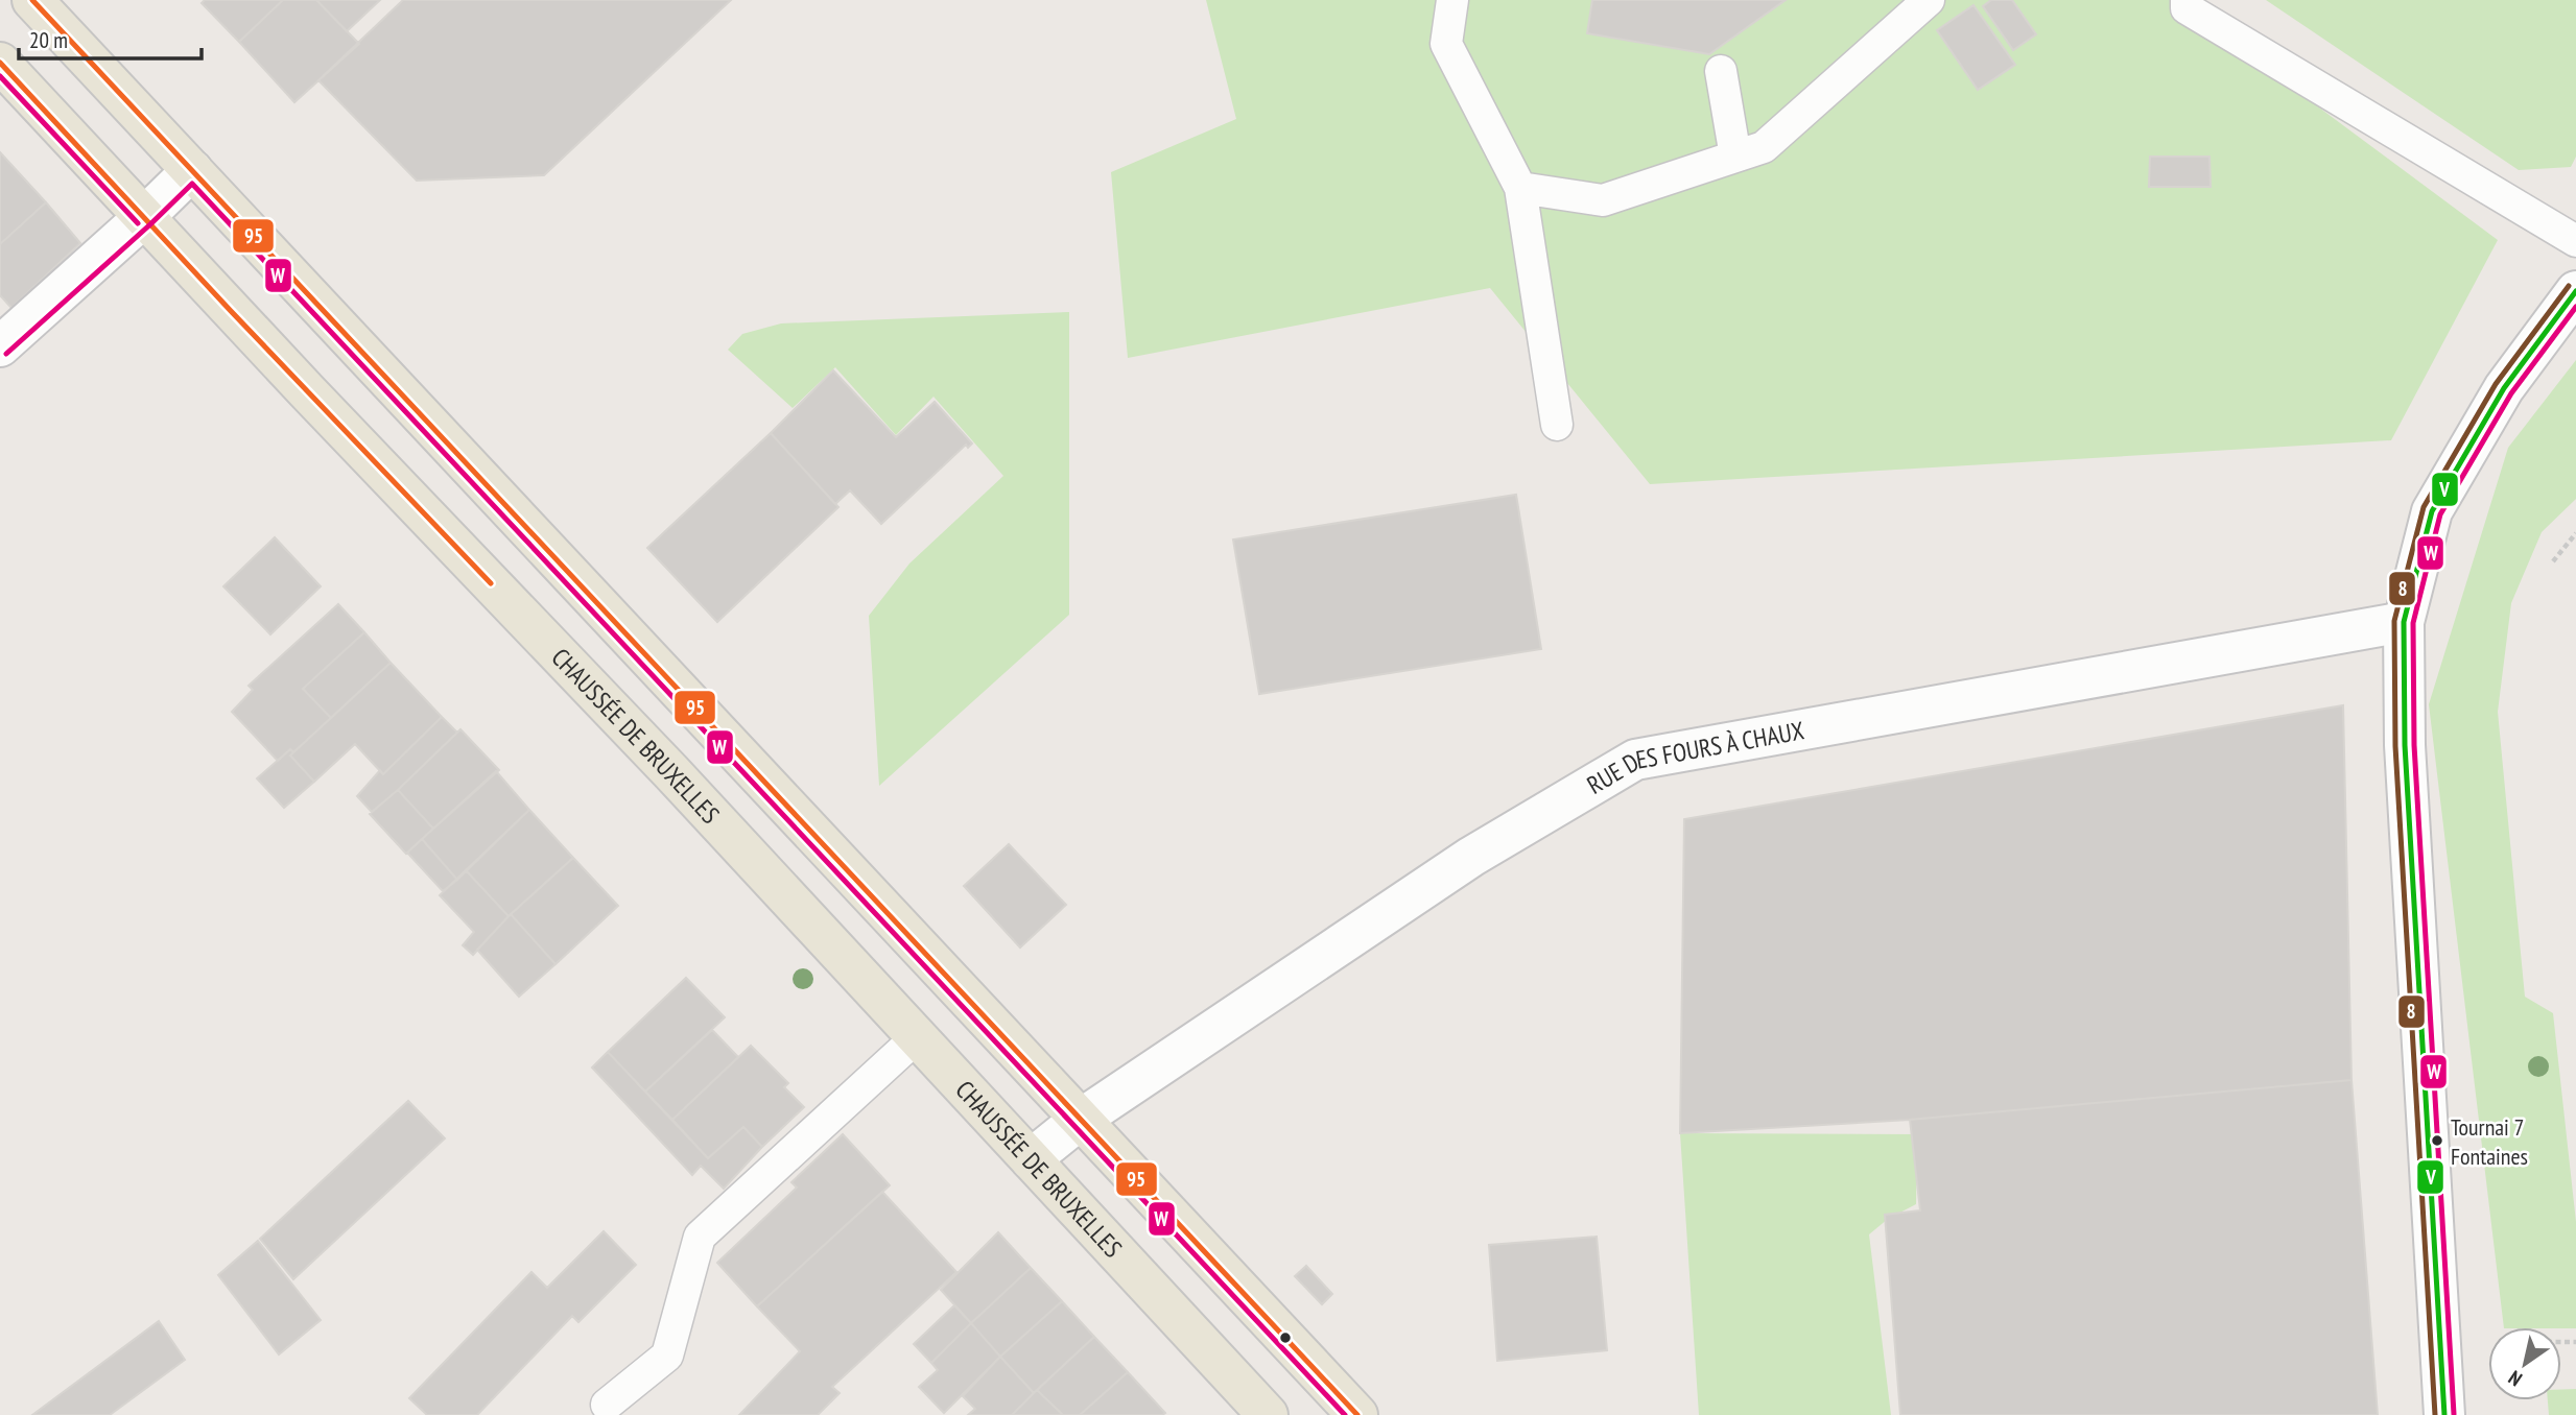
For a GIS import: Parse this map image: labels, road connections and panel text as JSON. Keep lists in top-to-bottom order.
{
  "streets": {
    "main road": ["CHAUSSÉE DE BRUXELLES"],
    "street": ["RUE DES FOURS À CHAUX"]
  },
  "crossings": [
    ["CHAUSSÉE DE BRUXELLES", "RUE DES FOURS À CHAUX"]
  ],
  "places": ["Tournai 7 Fontaines"],
  "lines": [
    "transit line 95",
    "transit line W",
    "transit line 8",
    "transit line V"
  ],
  "scale_bar": "20 m",
  "north": "bottom left"
}
